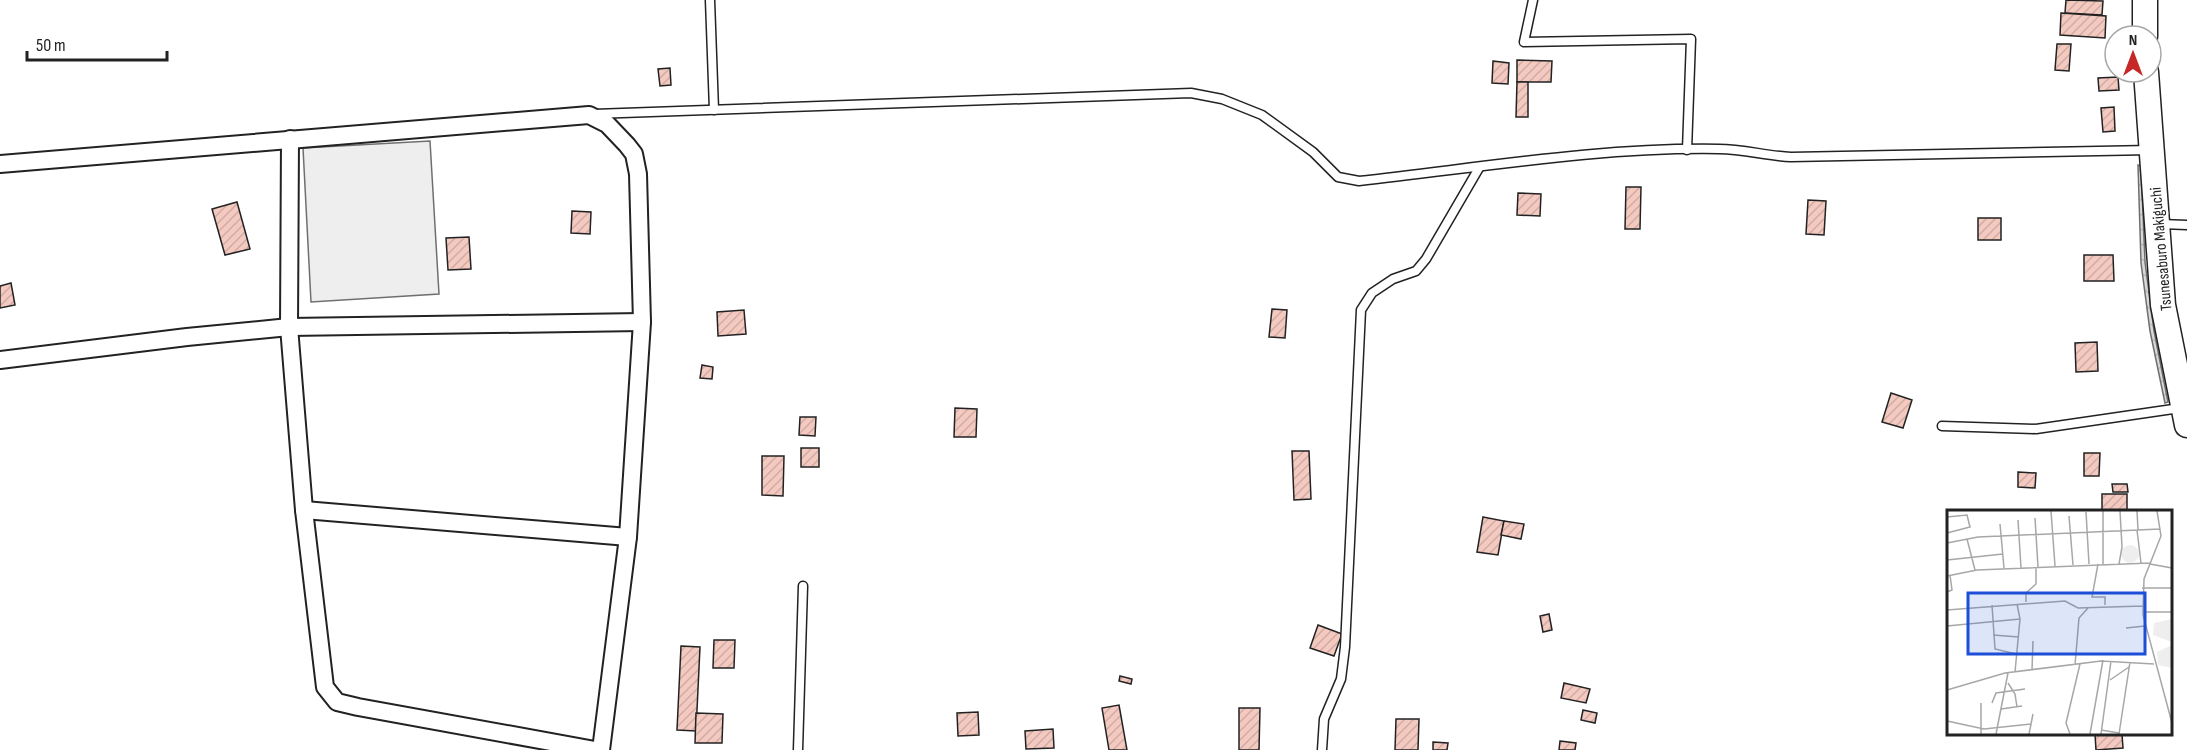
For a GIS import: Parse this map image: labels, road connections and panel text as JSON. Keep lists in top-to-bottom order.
{
  "streets": {
    "street": ["Tsunesaburo Makiguchi"]
  },
  "scale_bar": "50 m",
  "north": "top"
}
